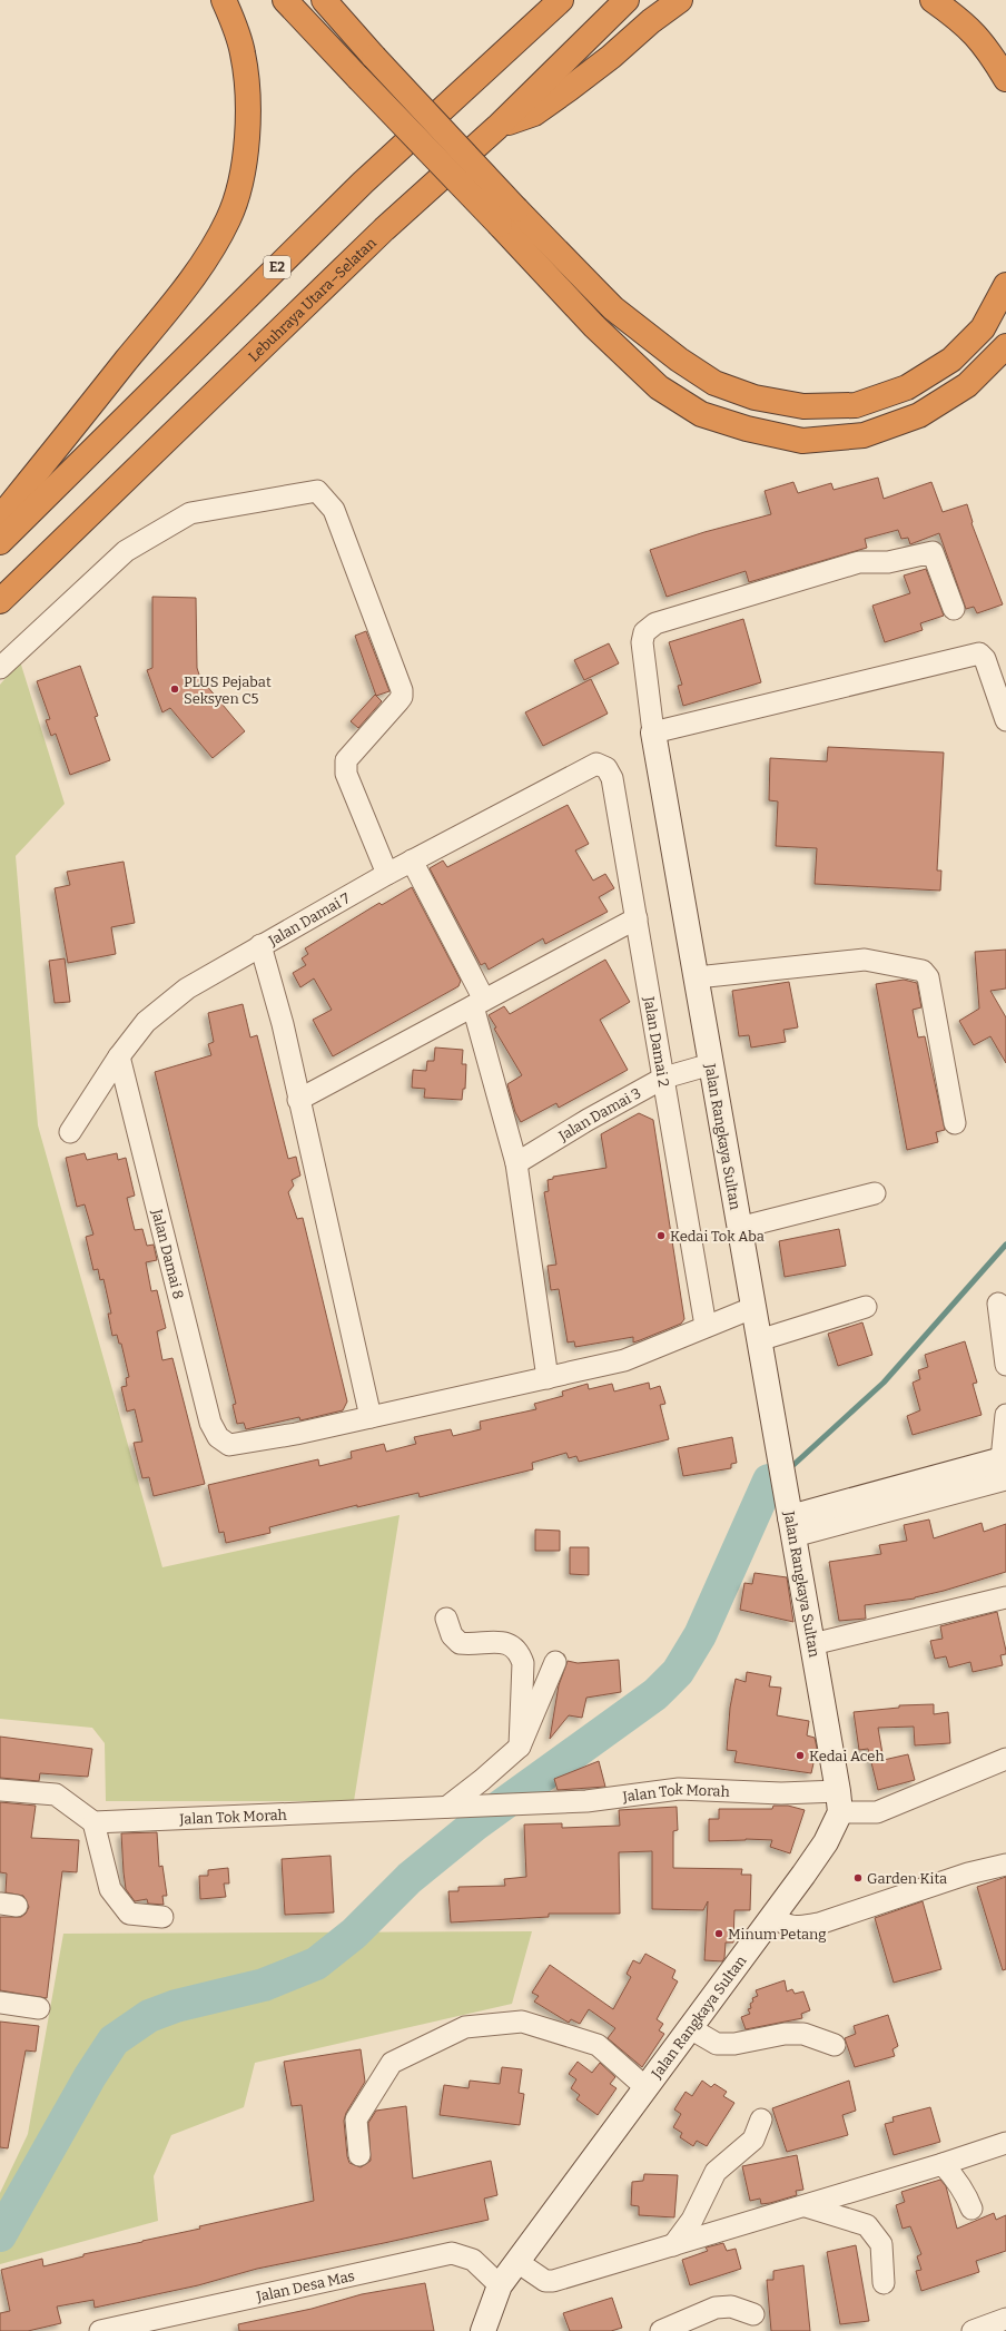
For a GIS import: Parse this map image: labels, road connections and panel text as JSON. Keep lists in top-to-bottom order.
{
  "streets": {
    "highway": ["E2", "Lebuhraya Utara–Selatan"],
    "street": [
      "Jalan Damai 7",
      "Jalan Damai 2",
      "Jalan Damai 3",
      "Jalan Rangkaya Sultan",
      "Jalan Damai 8",
      "Jalan Tok Morah",
      "Jalan Desa Mas"
    ]
  },
  "crossings": [
    ["Jalan Damai 7", "Jalan Damai 2"],
    ["Jalan Damai 7", "Jalan Damai 8"],
    ["Jalan Damai 2", "Jalan Damai 3"],
    ["Jalan Damai 3", "Jalan Rangkaya Sultan"],
    ["Jalan Rangkaya Sultan", "Jalan Tok Morah"],
    ["Jalan Rangkaya Sultan", "Jalan Desa Mas"]
  ],
  "places": [
    "PLUS Pejabat Seksyen C5",
    "Kedai Tok Aba",
    "Kedai Aceh",
    "Garden Kita",
    "Minum Petang"
  ]
}
